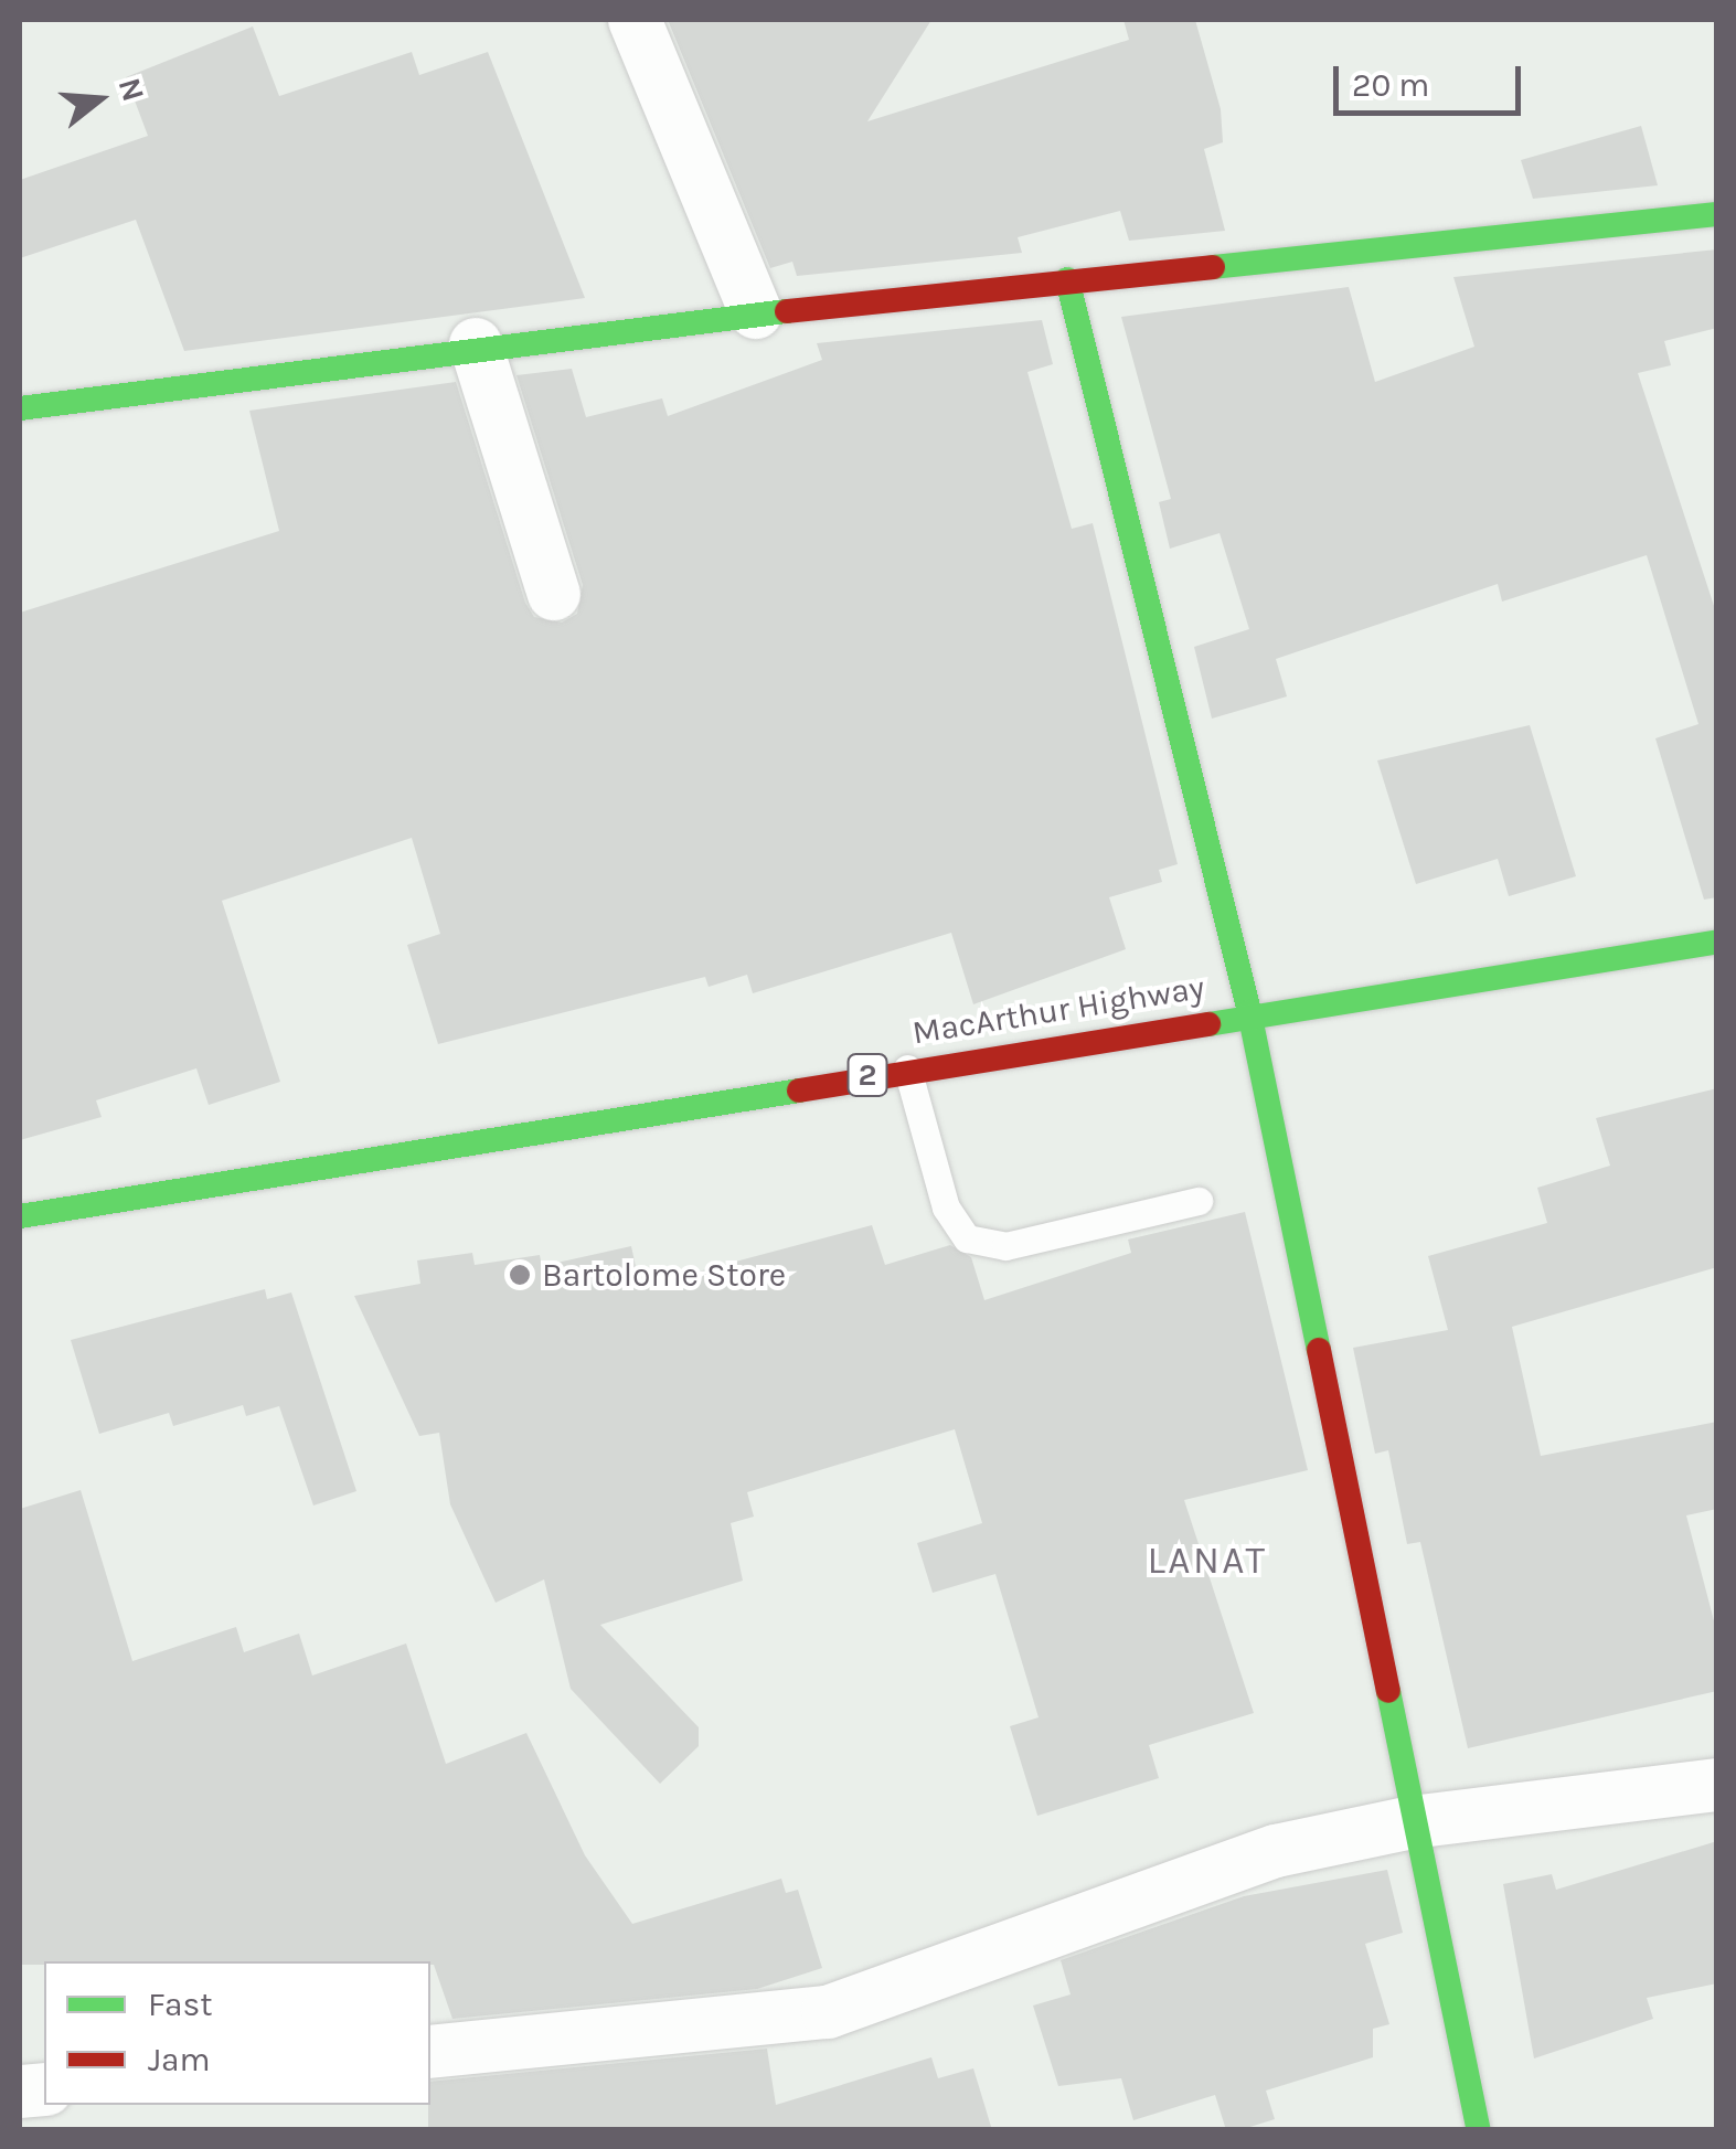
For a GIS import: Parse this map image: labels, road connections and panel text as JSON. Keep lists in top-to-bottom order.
{
  "streets": {
    "main road": ["MacArthur Highway", "2"]
  },
  "districts": ["LANAT"],
  "places": ["Bartolome Store"],
  "legend": ["Fast", "Jam"],
  "scale_bar": "20 m",
  "north": "right"
}
